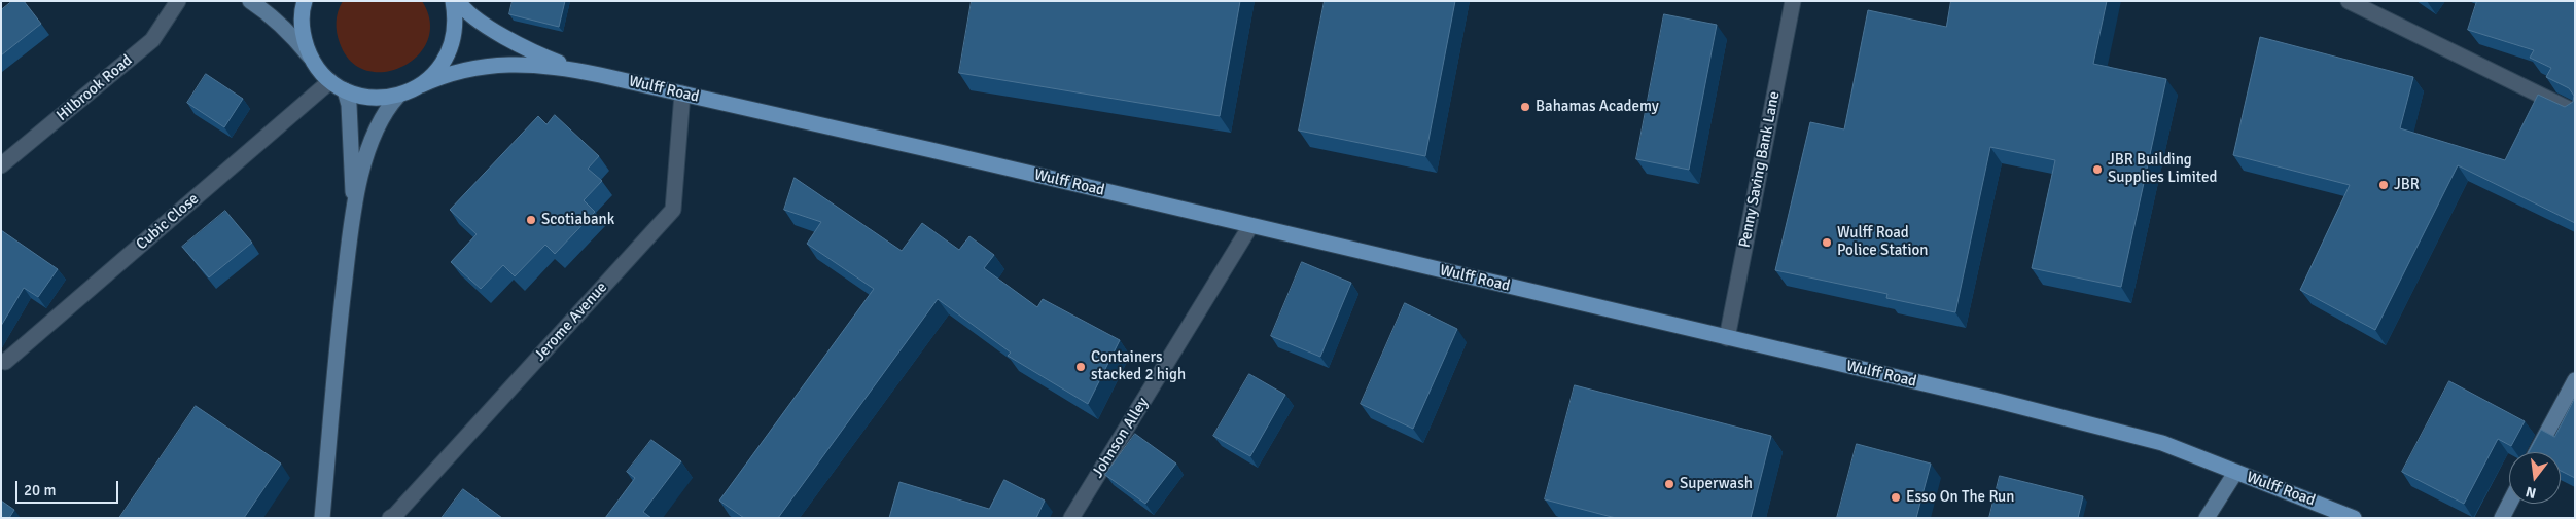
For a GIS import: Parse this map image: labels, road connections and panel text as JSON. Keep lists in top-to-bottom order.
{
  "streets": {
    "main road": ["Wulff Road"],
    "street": [
      "Hilbrook Road",
      "Penny Saving Bank Lane",
      "Cubic Close",
      "Jerome Avenue",
      "Johnson Alley"
    ]
  },
  "crossings": [
    ["Wulff Road", "Penny Saving Bank Lane"],
    ["Wulff Road", "Jerome Avenue"],
    ["Wulff Road", "Johnson Alley"]
  ],
  "places": [
    "Bahamas Academy",
    "JBR Building Supplies Limited",
    "JBR",
    "Scotiabank",
    "Wulff Road Police Station",
    "Containers stacked 2 high",
    "Superwash",
    "Esso On The Run"
  ],
  "scale_bar": "20 m",
  "north": "bottom"
}
